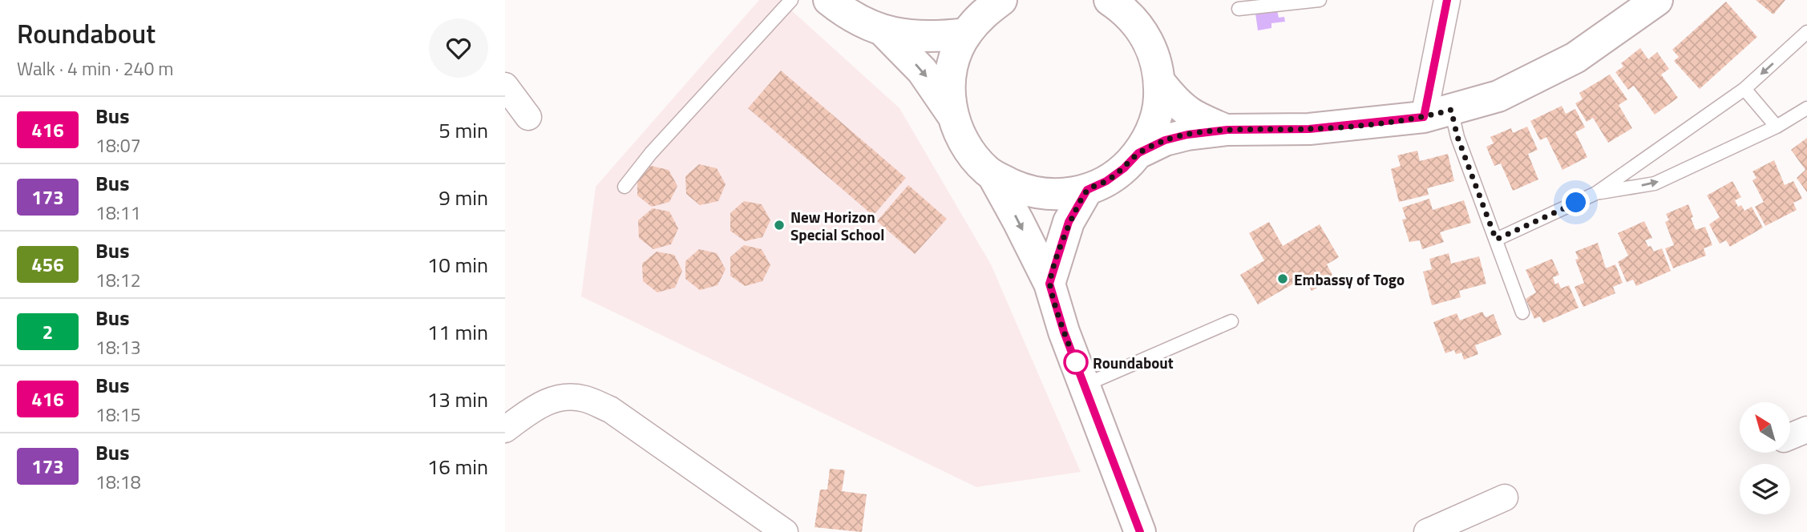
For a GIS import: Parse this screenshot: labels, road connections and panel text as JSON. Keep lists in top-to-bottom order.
{
  "places": ["New Horizon Special School", "Embassy of Togo", "Roundabout"],
  "lines": ["bus line 416"],
  "north": "top left",
  "page": {
    "heading": ["Roundabout", "Walk · 4 min · 240 m"],
    "list": [
      {
        "mark": "416",
        "name": "Bus",
        "note": "18:07",
        "value": "5 min"
      },
      {
        "mark": "173",
        "name": "Bus",
        "note": "18:11",
        "value": "9 min"
      },
      {
        "mark": "456",
        "name": "Bus",
        "note": "18:12",
        "value": "10 min"
      },
      {
        "mark": "2",
        "name": "Bus",
        "note": "18:13",
        "value": "11 min"
      },
      {
        "mark": "416",
        "name": "Bus",
        "note": "18:15",
        "value": "13 min"
      },
      {
        "mark": "173",
        "name": "Bus",
        "note": "18:18",
        "value": "16 min"
      }
    ]
  }
}
